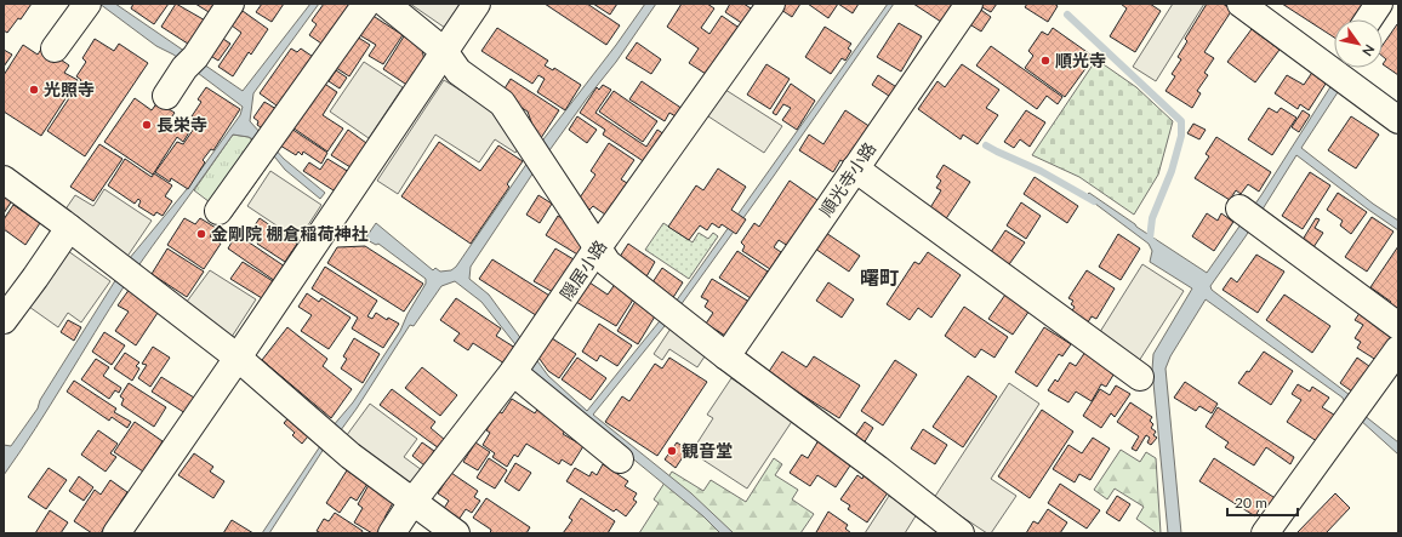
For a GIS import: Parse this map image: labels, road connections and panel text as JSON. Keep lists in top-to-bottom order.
{
  "streets": {
    "street": ["順光寺小路", "隠居小路"]
  },
  "districts": ["曙町"],
  "places": [
    "順光寺",
    "光照寺",
    "長栄寺",
    "金剛院 棚倉稲荷神社",
    "観音堂"
  ],
  "scale_bar": "20 m",
  "north": "bottom right"
}
